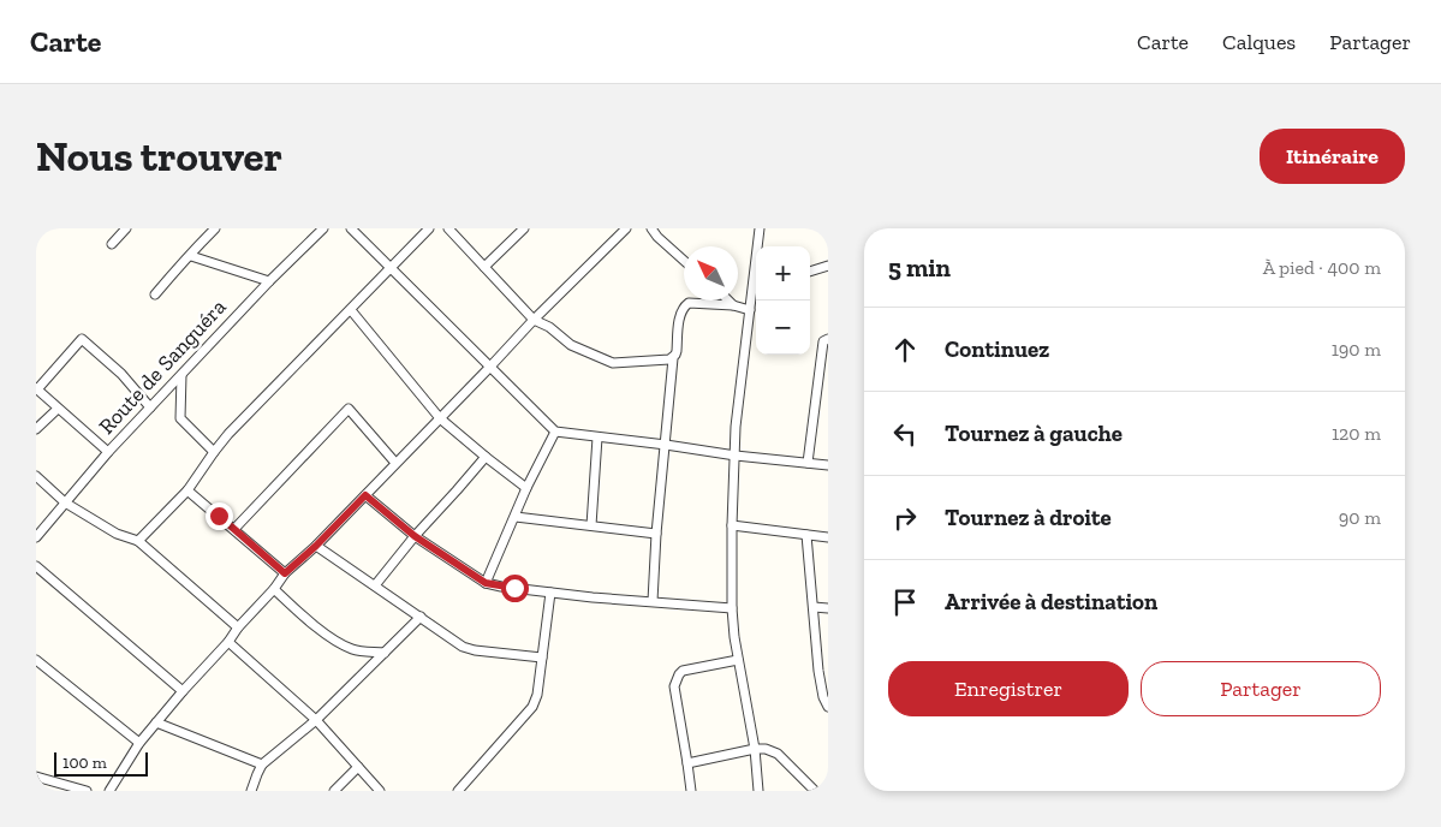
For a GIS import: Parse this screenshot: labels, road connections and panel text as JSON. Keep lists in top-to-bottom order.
{
  "streets": {
    "street": ["Route de Sanguéra"]
  },
  "scale_bar": "100 m",
  "north": "top left",
  "page": {
    "header": "Carte",
    "nav": ["Carte", "Calques", "Partager"],
    "buttons": [
      "Itinéraire",
      ["Enregistrer", "Partager"]
    ],
    "title": "Nous trouver",
    "heading": ["5 min", "À pied · 400 m"],
    "map_buttons": ["+", "−"],
    "list": [
      ["Continuez", "190 m"],
      ["Tournez à gauche", "120 m"],
      ["Tournez à droite", "90 m"],
      "Arrivée à destination"
    ],
    "scale": "100 m"
  }
}
